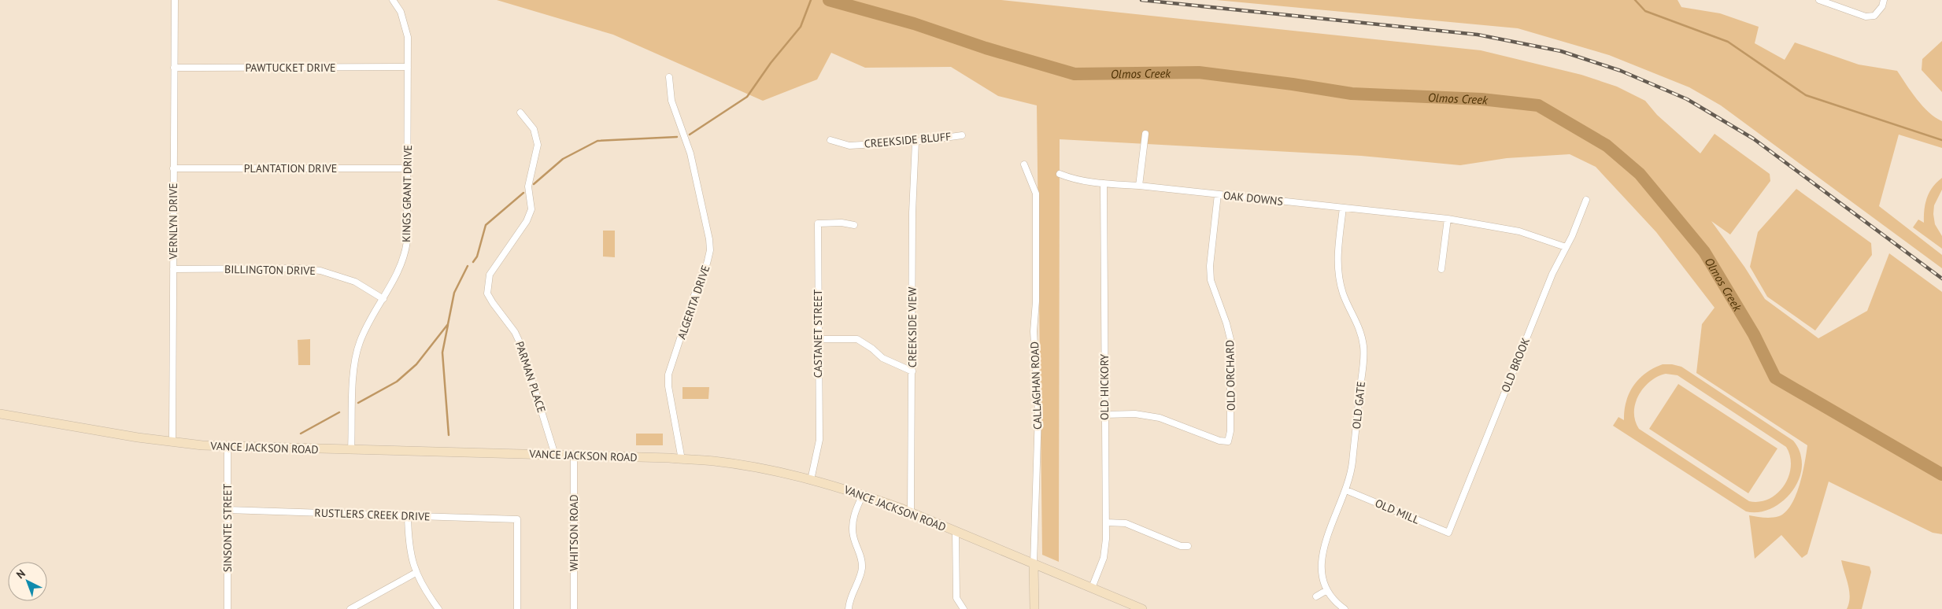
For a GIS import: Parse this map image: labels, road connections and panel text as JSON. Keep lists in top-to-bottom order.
{
  "streets": {
    "main road": ["CALLAGHAN ROAD", "VANCE JACKSON ROAD"],
    "street": [
      "PAWTUCKET DRIVE",
      "CREEKSIDE BLUFF",
      "PLANTATION DRIVE",
      "KINGS GRANT DRIVE",
      "OAK DOWNS",
      "VERNLYN DRIVE",
      "BILLINGTON DRIVE",
      "ALGERITA DRIVE",
      "CREEKSIDE VIEW",
      "CASTANET STREET",
      "OLD BROOK",
      "OLD ORCHARD",
      "PARMAN PLACE",
      "OLD HICKORY",
      "OLD GATE",
      "OLD MILL",
      "RUSTLERS CREEK DRIVE",
      "SINSONTE STREET",
      "WHITSON ROAD"
    ]
  },
  "crossings": [
    ["PAWTUCKET DRIVE", "KINGS GRANT DRIVE"],
    ["PAWTUCKET DRIVE", "VERNLYN DRIVE"],
    ["CREEKSIDE BLUFF", "CREEKSIDE VIEW"],
    ["PLANTATION DRIVE", "KINGS GRANT DRIVE"],
    ["PLANTATION DRIVE", "VERNLYN DRIVE"],
    ["KINGS GRANT DRIVE", "BILLINGTON DRIVE"],
    ["KINGS GRANT DRIVE", "VANCE JACKSON ROAD"],
    ["OAK DOWNS", "OLD BROOK"],
    ["OAK DOWNS", "OLD ORCHARD"],
    ["OAK DOWNS", "OLD HICKORY"],
    ["OAK DOWNS", "OLD GATE"],
    ["VERNLYN DRIVE", "BILLINGTON DRIVE"],
    ["VERNLYN DRIVE", "VANCE JACKSON ROAD"],
    ["ALGERITA DRIVE", "VANCE JACKSON ROAD"],
    ["CREEKSIDE VIEW", "VANCE JACKSON ROAD"],
    ["CASTANET STREET", "VANCE JACKSON ROAD"],
    ["OLD BROOK", "OLD MILL"],
    ["OLD ORCHARD", "OLD HICKORY"],
    ["PARMAN PLACE", "VANCE JACKSON ROAD"],
    ["CALLAGHAN ROAD", "VANCE JACKSON ROAD"],
    ["OLD HICKORY", "VANCE JACKSON ROAD"],
    ["OLD GATE", "OLD MILL"],
    ["VANCE JACKSON ROAD", "SINSONTE STREET"],
    ["VANCE JACKSON ROAD", "WHITSON ROAD"],
    ["RUSTLERS CREEK DRIVE", "SINSONTE STREET"]
  ],
  "water": ["Olmos Creek"],
  "north": "top left"
}
